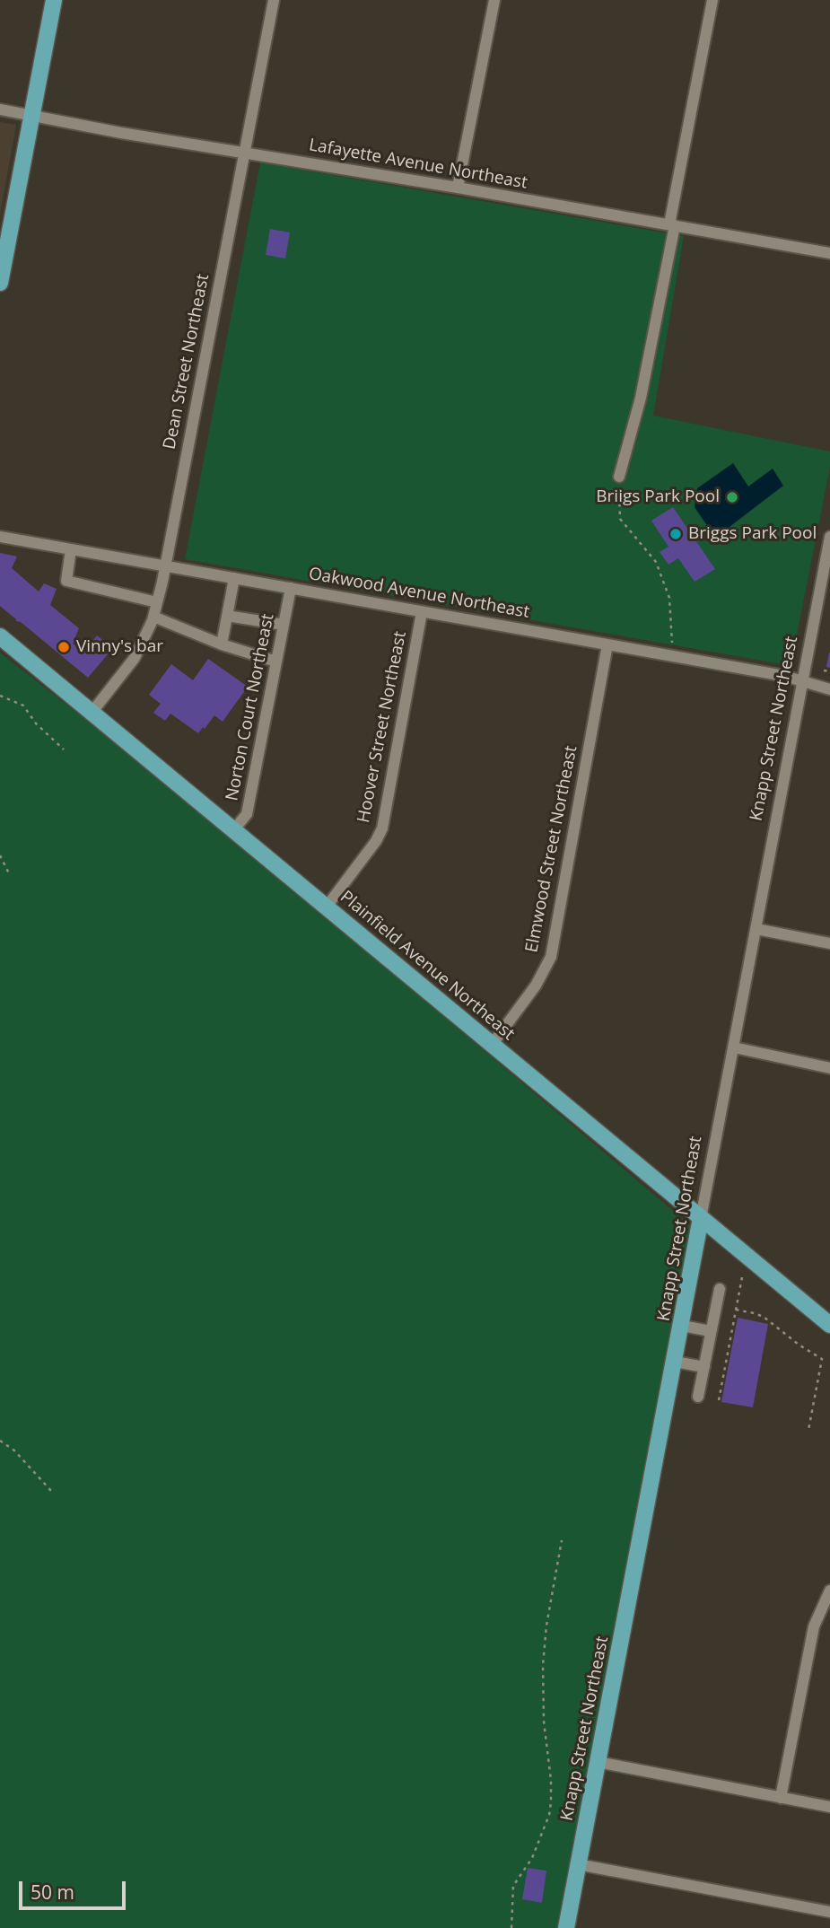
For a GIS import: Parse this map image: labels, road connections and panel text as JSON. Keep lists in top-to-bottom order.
{
  "streets": {
    "main road": ["Knapp Street Northeast", "Plainfield Avenue Northeast"],
    "street": [
      "Lafayette Avenue Northeast",
      "Dean Street Northeast",
      "Oakwood Avenue Northeast",
      "Norton Court Northeast",
      "Hoover Street Northeast",
      "Elmwood Street Northeast"
    ]
  },
  "crossings": [
    ["Lafayette Avenue Northeast", "Dean Street Northeast"],
    ["Dean Street Northeast", "Oakwood Avenue Northeast"],
    ["Dean Street Northeast", "Plainfield Avenue Northeast"],
    ["Oakwood Avenue Northeast", "Norton Court Northeast"],
    ["Oakwood Avenue Northeast", "Hoover Street Northeast"],
    ["Oakwood Avenue Northeast", "Knapp Street Northeast"],
    ["Oakwood Avenue Northeast", "Elmwood Street Northeast"],
    ["Norton Court Northeast", "Plainfield Avenue Northeast"],
    ["Hoover Street Northeast", "Plainfield Avenue Northeast"],
    ["Knapp Street Northeast", "Plainfield Avenue Northeast"],
    ["Elmwood Street Northeast", "Plainfield Avenue Northeast"]
  ],
  "places": ["Briigs Park Pool", "Briggs Park Pool", "Vinny's bar"],
  "scale_bar": "50 m"
}
